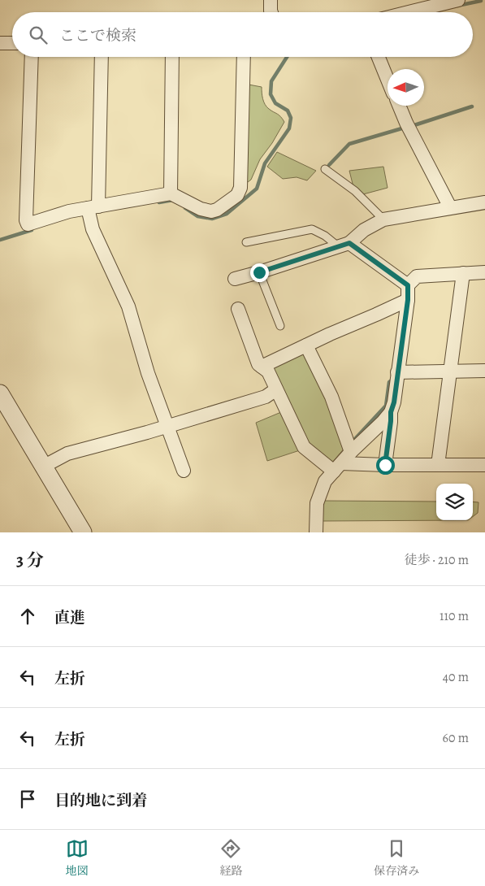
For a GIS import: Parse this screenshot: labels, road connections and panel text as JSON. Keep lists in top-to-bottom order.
{
  "north": "left",
  "page": {
    "search": "ここで検索",
    "heading": ["3 分", "徒歩 · 210 m"],
    "list": [
      ["直進", "110 m"],
      ["左折", "40 m"],
      ["左折", "60 m"],
      "目的地に到着"
    ],
    "nav": ["地図", "経路", "保存済み"]
  }
}
